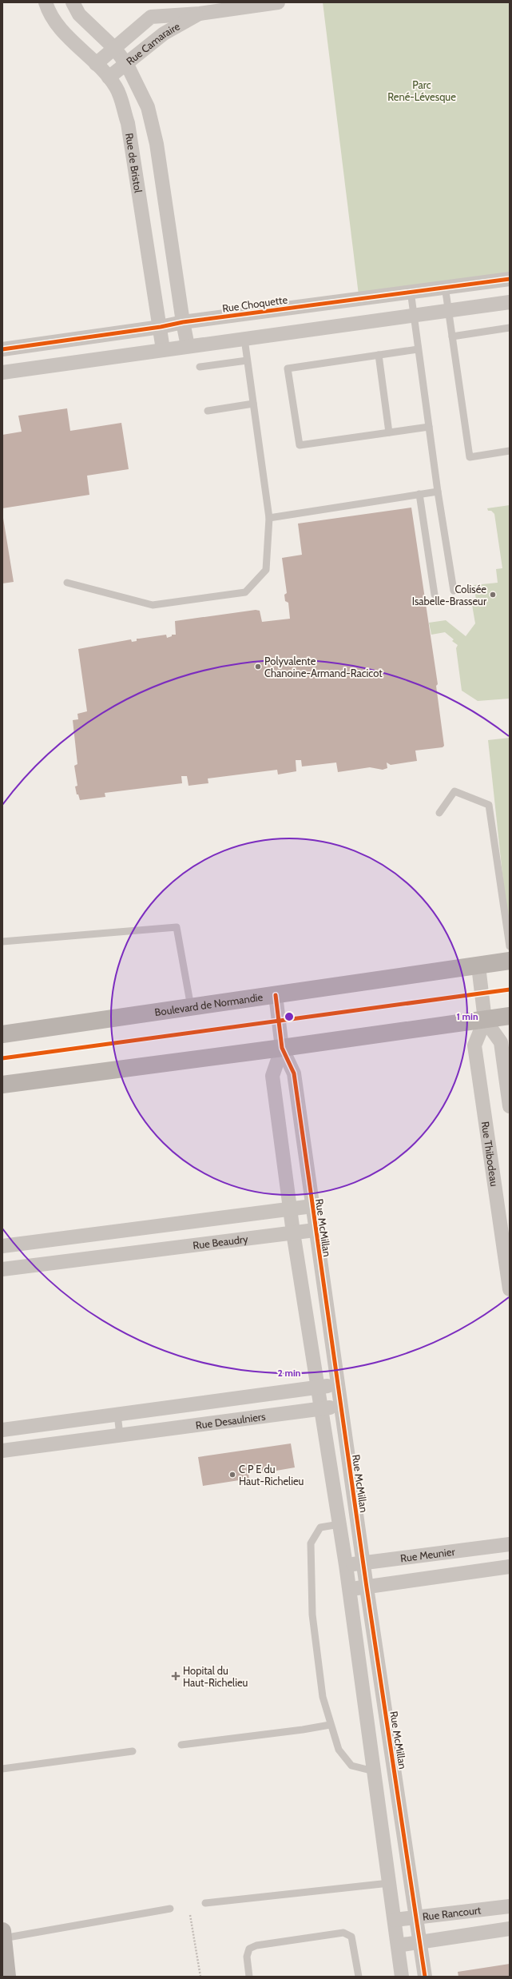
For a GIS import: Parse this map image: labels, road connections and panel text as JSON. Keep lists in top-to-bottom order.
{
  "streets": {
    "street": [
      "Rue Camaraire",
      "Rue de Bristol",
      "Rue Choquette",
      "Boulevard de Normandie",
      "Rue Thibodeau",
      "Rue McMillan",
      "Rue Beaudry",
      "Rue Desaulniers",
      "Rue Meunier",
      "Rue Rancourt"
    ]
  },
  "crossings": [
    ["Rue Camaraire", "Rue de Bristol"],
    ["Rue de Bristol", "Rue Choquette"],
    ["Boulevard de Normandie", "Rue Thibodeau"],
    ["Boulevard de Normandie", "Rue McMillan"],
    ["Rue McMillan", "Rue Beaudry"],
    ["Rue McMillan", "Rue Desaulniers"],
    ["Rue McMillan", "Rue Meunier"],
    ["Rue McMillan", "Rue Rancourt"]
  ],
  "parks": ["Parc René-Lévesque"],
  "places": {
    "other": ["Colisée Isabelle-Brasseur", "Polyvalente Chanoine-Armand-Racicot", "C P E du Haut-Richelieu"],
    "health": ["Hopital du Haut-Richelieu"]
  },
  "rings": ["1 min", "2 min"]
}
